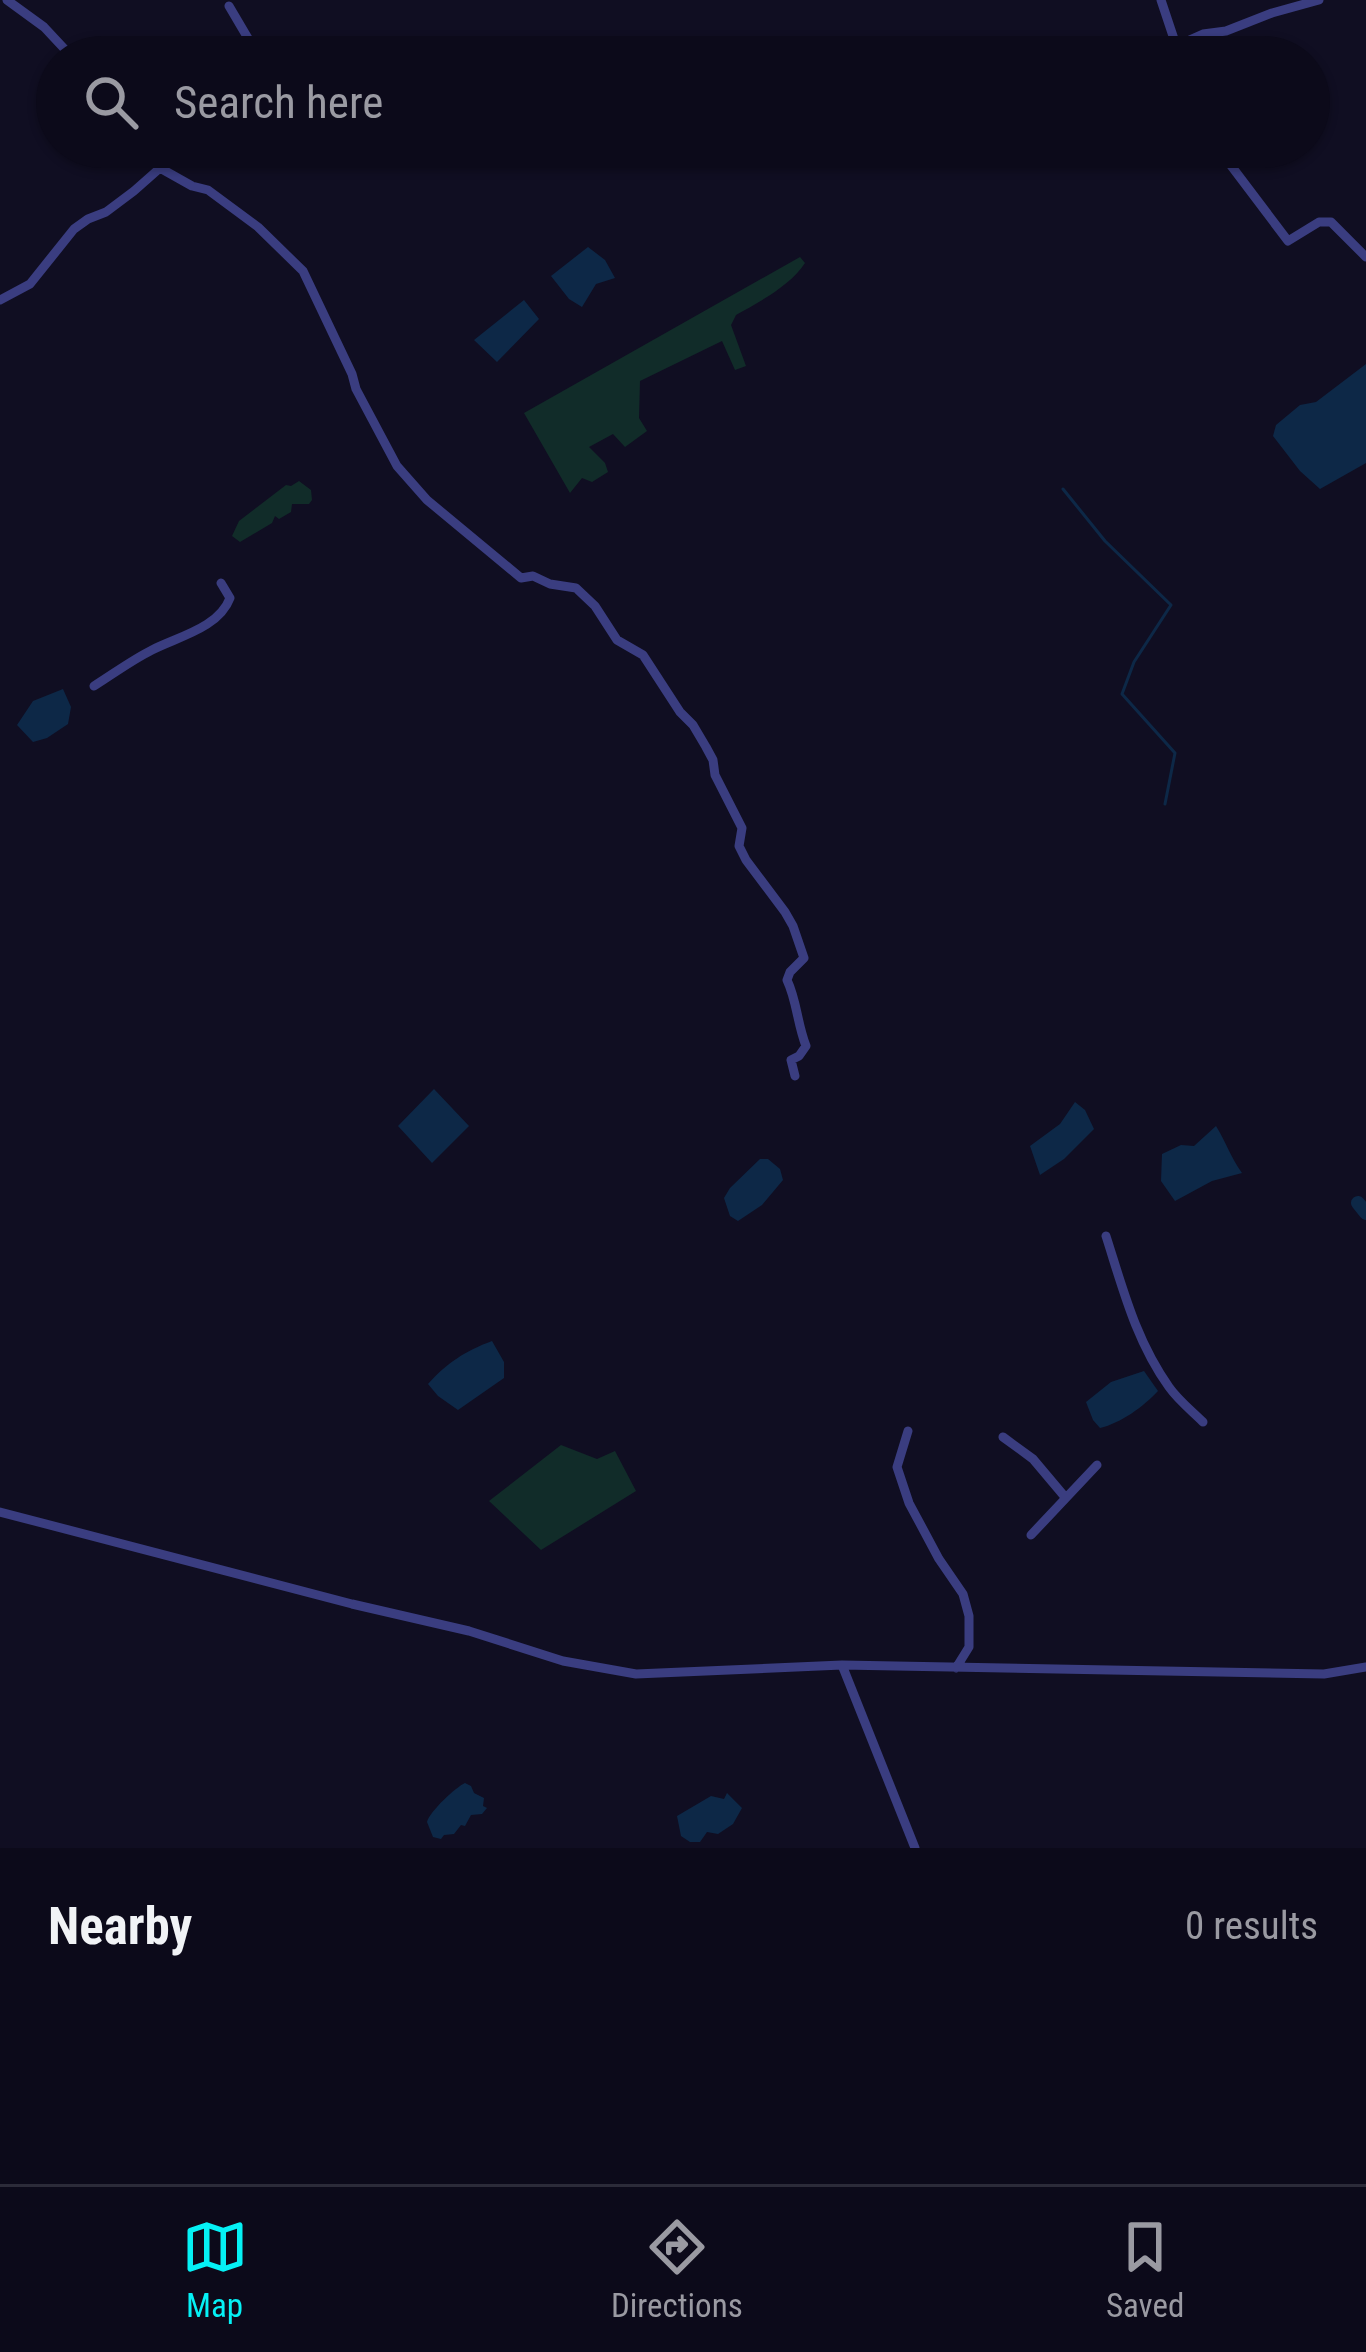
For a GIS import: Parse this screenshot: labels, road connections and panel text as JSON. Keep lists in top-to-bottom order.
{
  "page": {
    "search": "Search here",
    "heading": ["Nearby", "0 results"],
    "nav": ["Map", "Directions", "Saved"]
  }
}
